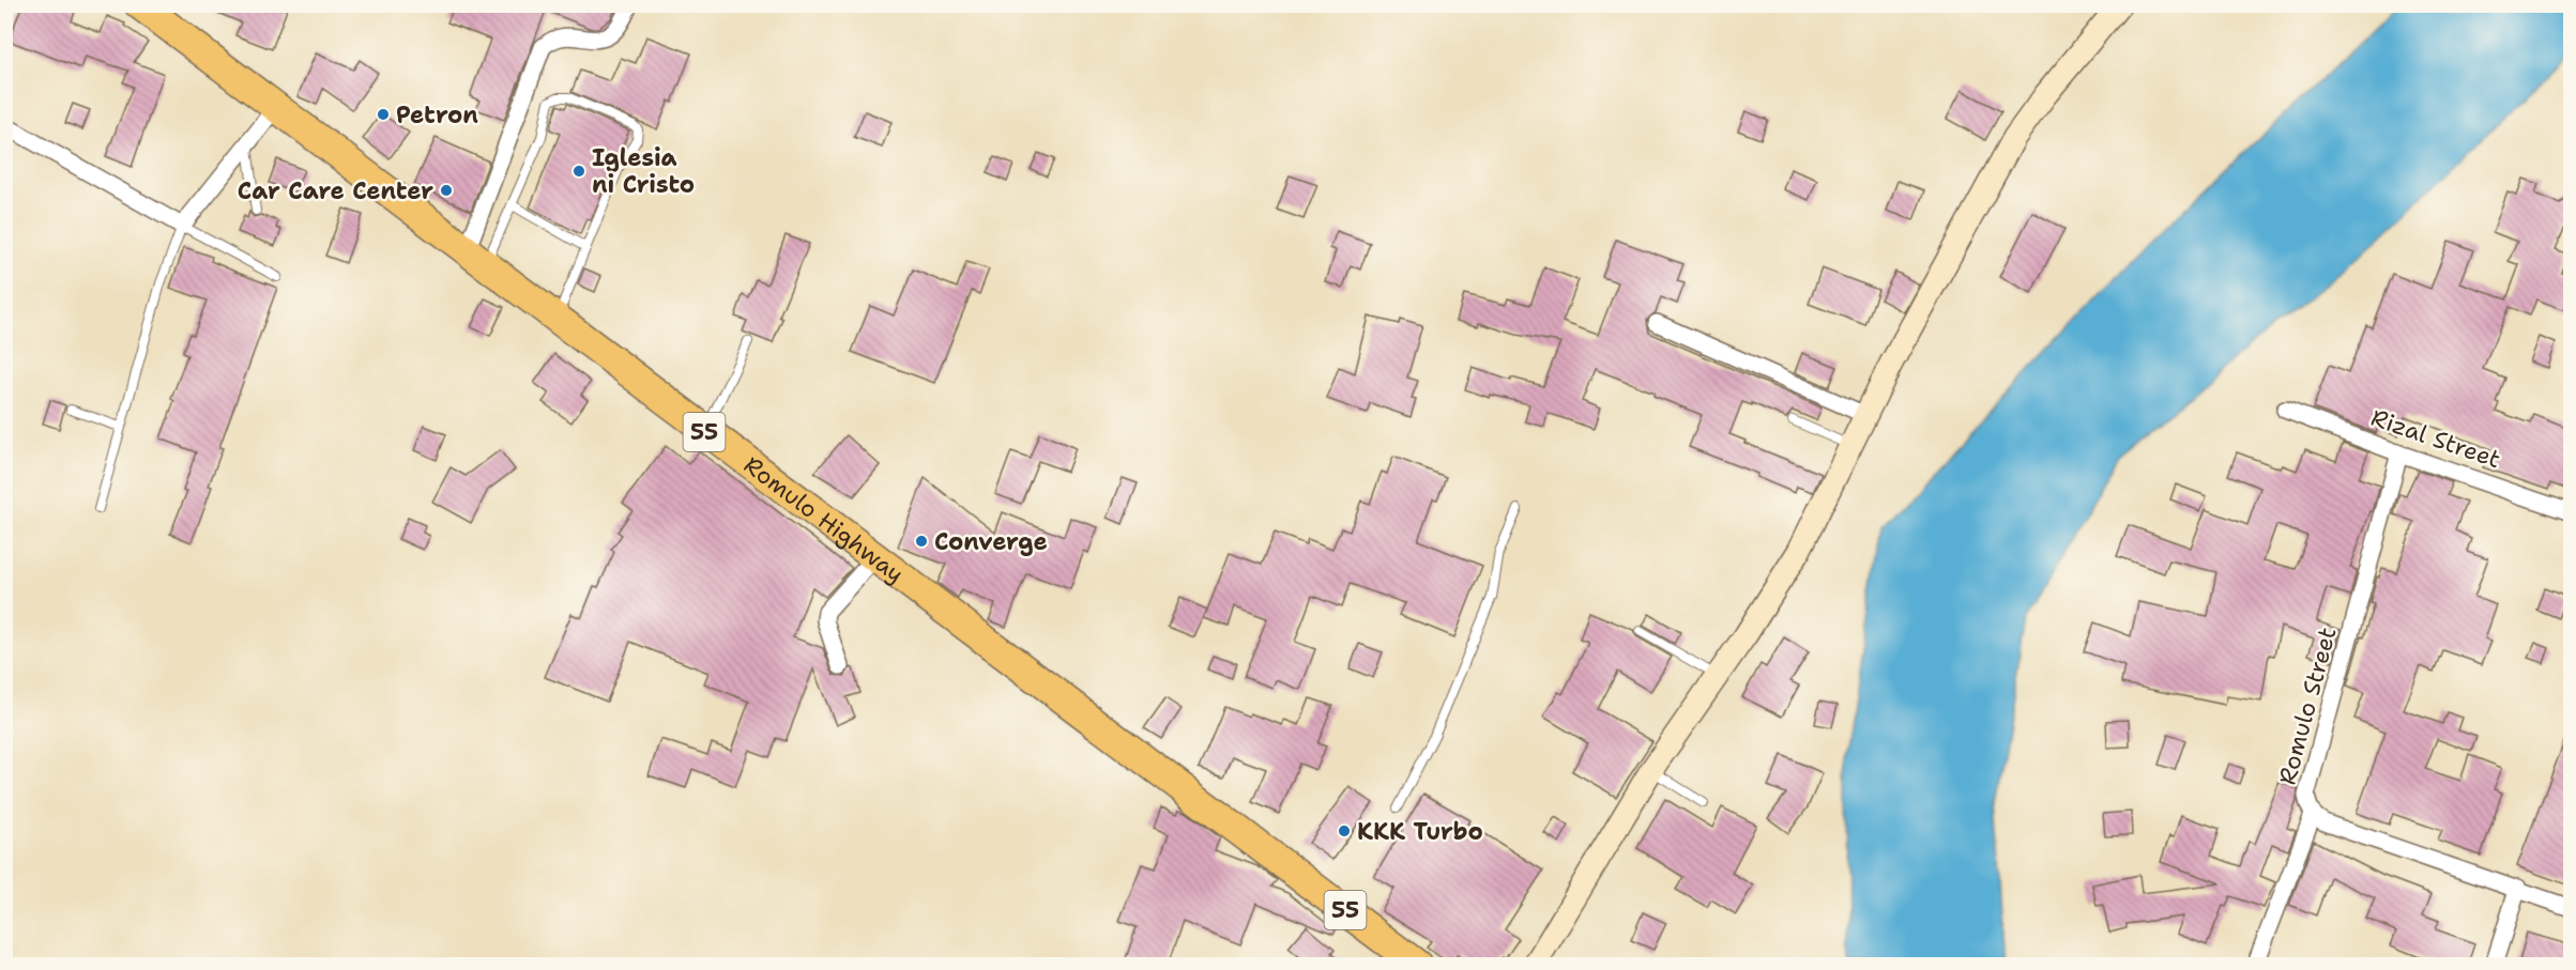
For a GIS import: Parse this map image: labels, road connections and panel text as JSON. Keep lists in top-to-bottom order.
{
  "streets": {
    "highway": ["55", "Romulo Highway"],
    "street": ["Rizal Street", "Romulo Street"]
  },
  "crossings": [
    ["Rizal Street", "Romulo Street"]
  ],
  "places": [
    "Petron",
    "Iglesia ni Cristo",
    "Car Care Center",
    "Converge",
    "KKK Turbo"
  ]
}
